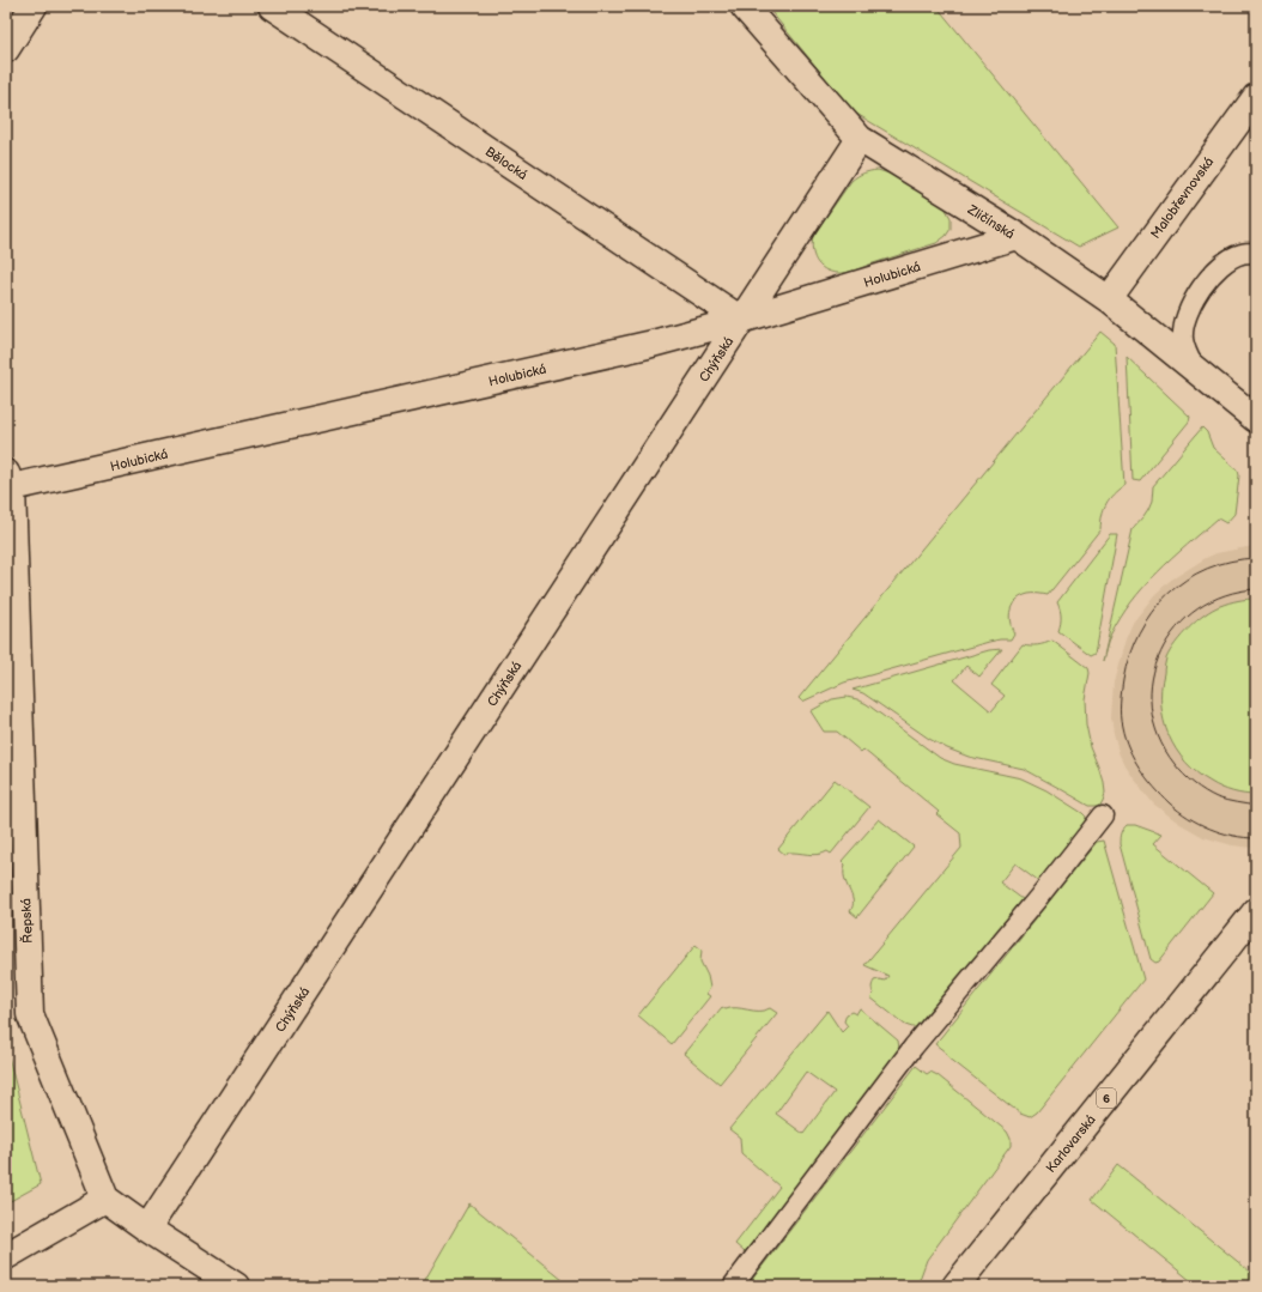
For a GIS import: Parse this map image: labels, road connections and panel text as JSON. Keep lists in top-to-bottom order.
{
  "streets": {
    "street": [
      "Bělocká",
      "Malobřevnovská",
      "Zličínská",
      "Holubická",
      "Chýňská",
      "Řepská",
      "6",
      "Karlovarská"
    ]
  },
  "crossings": [
    ["Bělocká", "Holubická"],
    ["Bělocká", "Chýňská"],
    ["Malobřevnovská", "Zličínská"],
    ["Zličínská", "Holubická"],
    ["Zličínská", "Chýňská"],
    ["Holubická", "Chýňská"],
    ["Holubická", "Řepská"]
  ]
}
